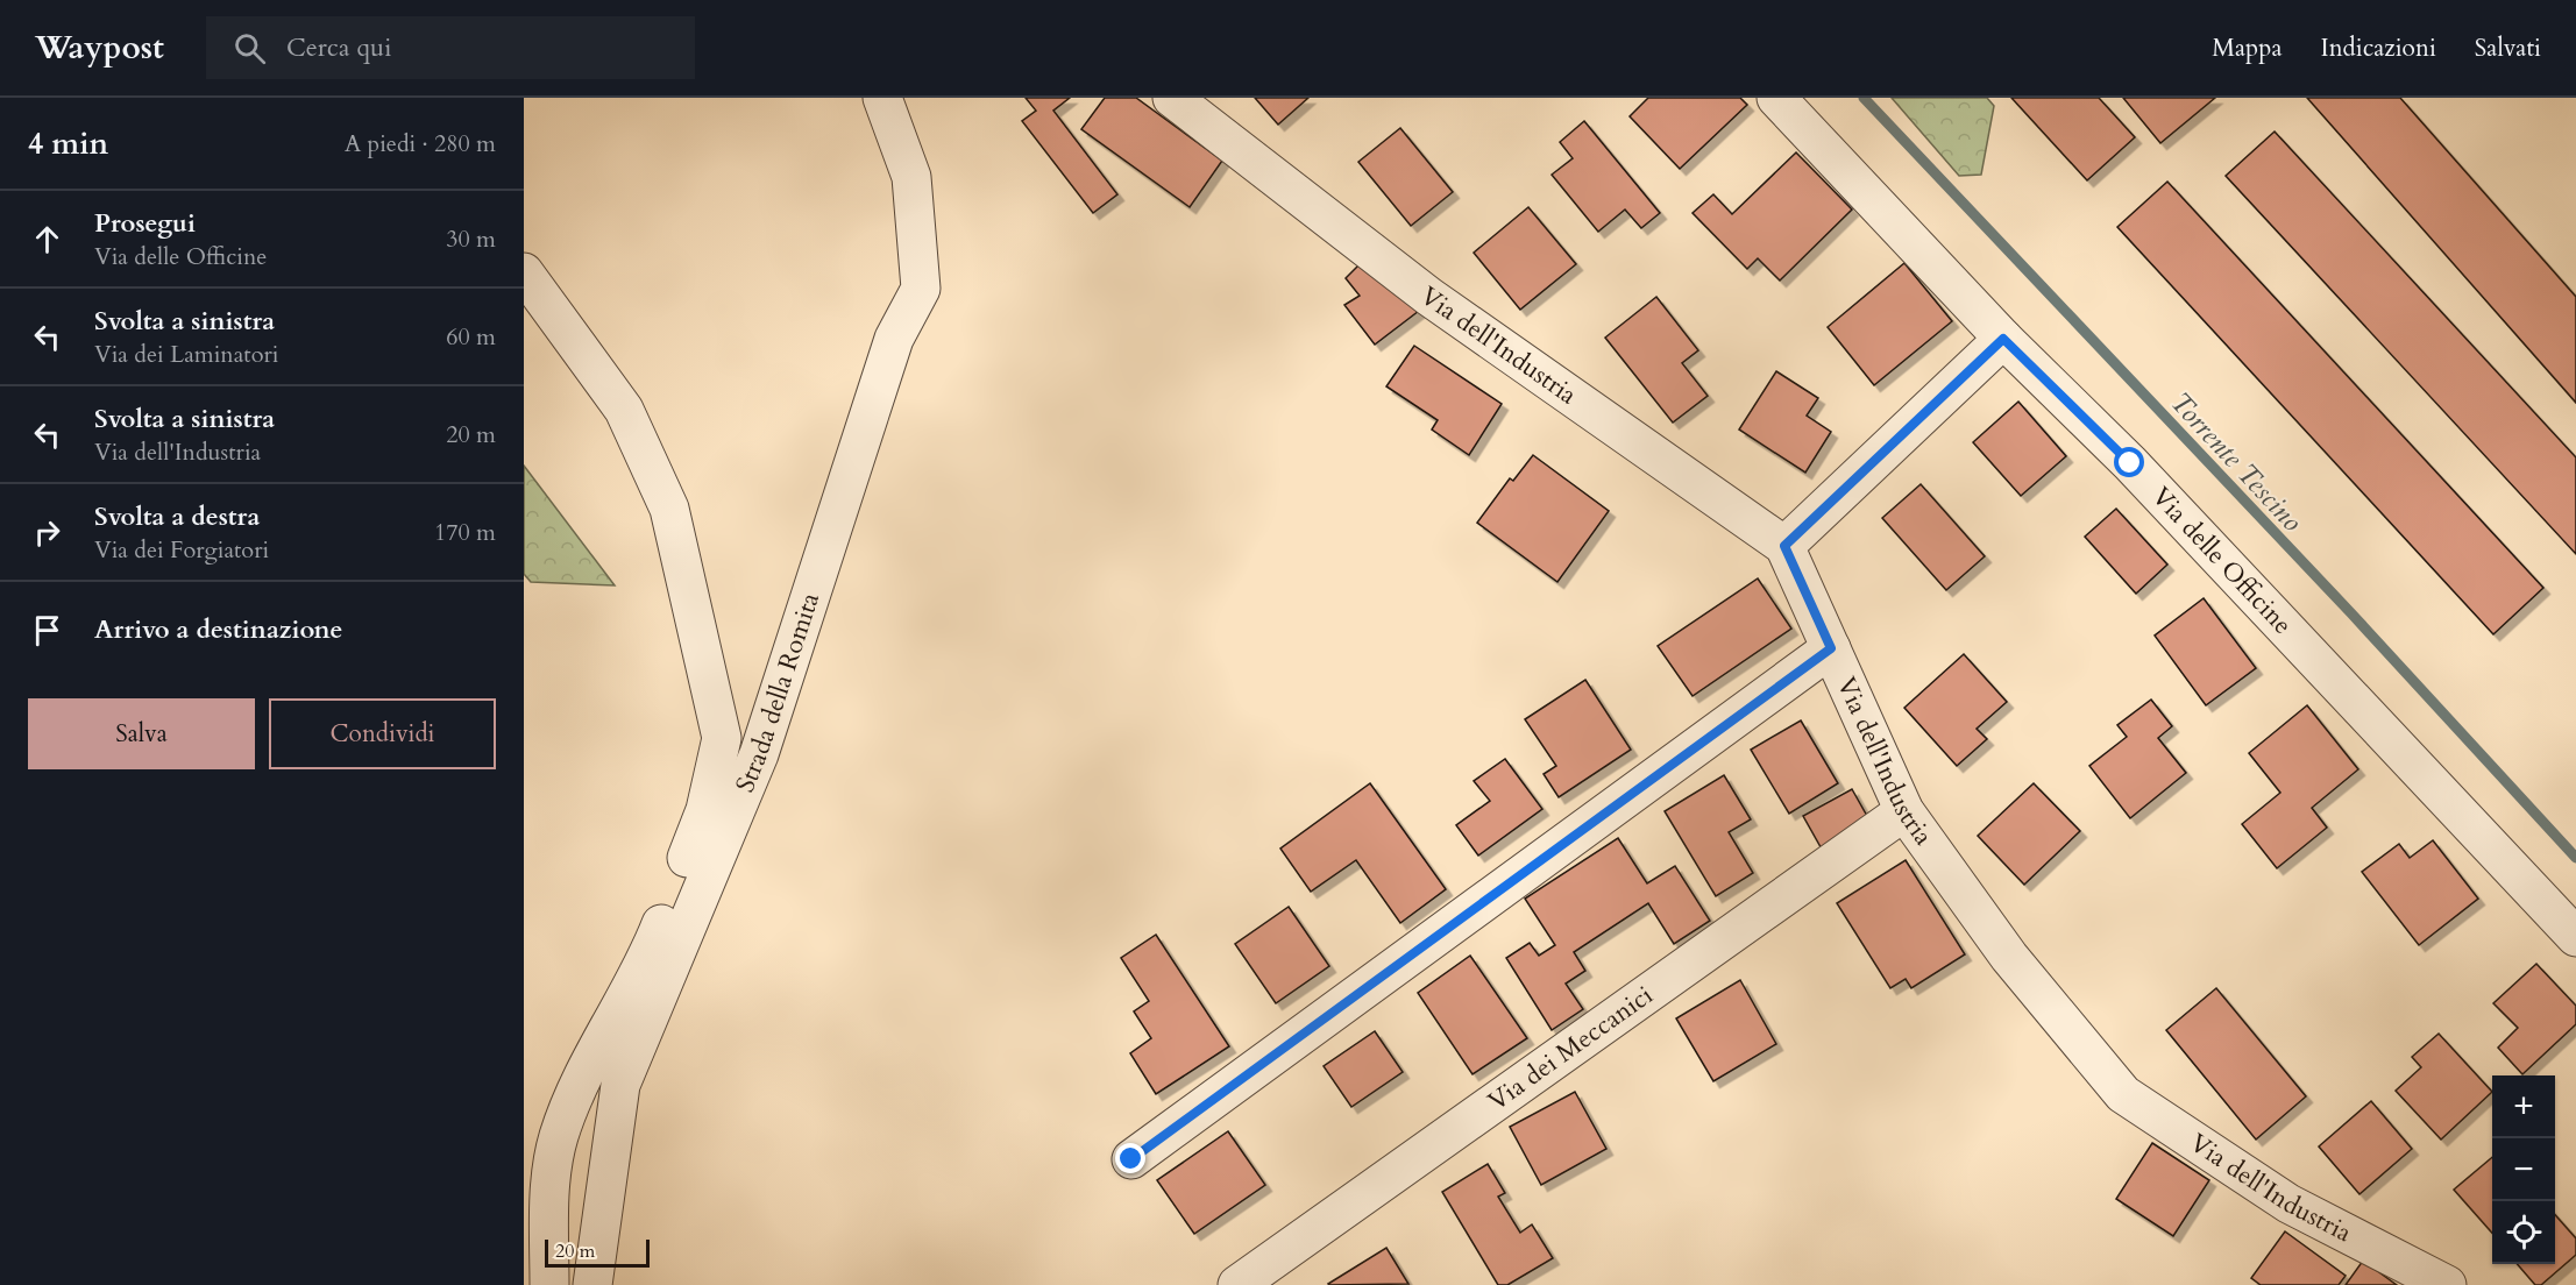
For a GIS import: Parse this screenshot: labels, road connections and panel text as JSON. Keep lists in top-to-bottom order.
{
  "streets": {
    "street": [
      "Via dell'Industria",
      "Via delle Officine",
      "Strada della Romita",
      "Via dei Meccanici"
    ]
  },
  "crossings": [
    ["Via dell'Industria", "Via dei Meccanici"]
  ],
  "water": ["Torrente Tescino"],
  "scale_bar": "20 m",
  "page": {
    "header": "Waypost",
    "search": "Cerca qui",
    "nav": ["Mappa", "Indicazioni", "Salvati"],
    "heading": ["4 min", "A piedi · 280 m"],
    "list": [
      ["Prosegui", "Via delle Officine", "30 m"],
      ["Svolta a sinistra", "Via dei Laminatori", "60 m"],
      ["Svolta a sinistra", "Via dell'Industria", "20 m"],
      ["Svolta a destra", "Via dei Forgiatori", "170 m"],
      "Arrivo a destinazione"
    ],
    "buttons": ["Salva", "Condividi"],
    "map_buttons": ["+", "−"],
    "scale": "20 m"
  }
}
